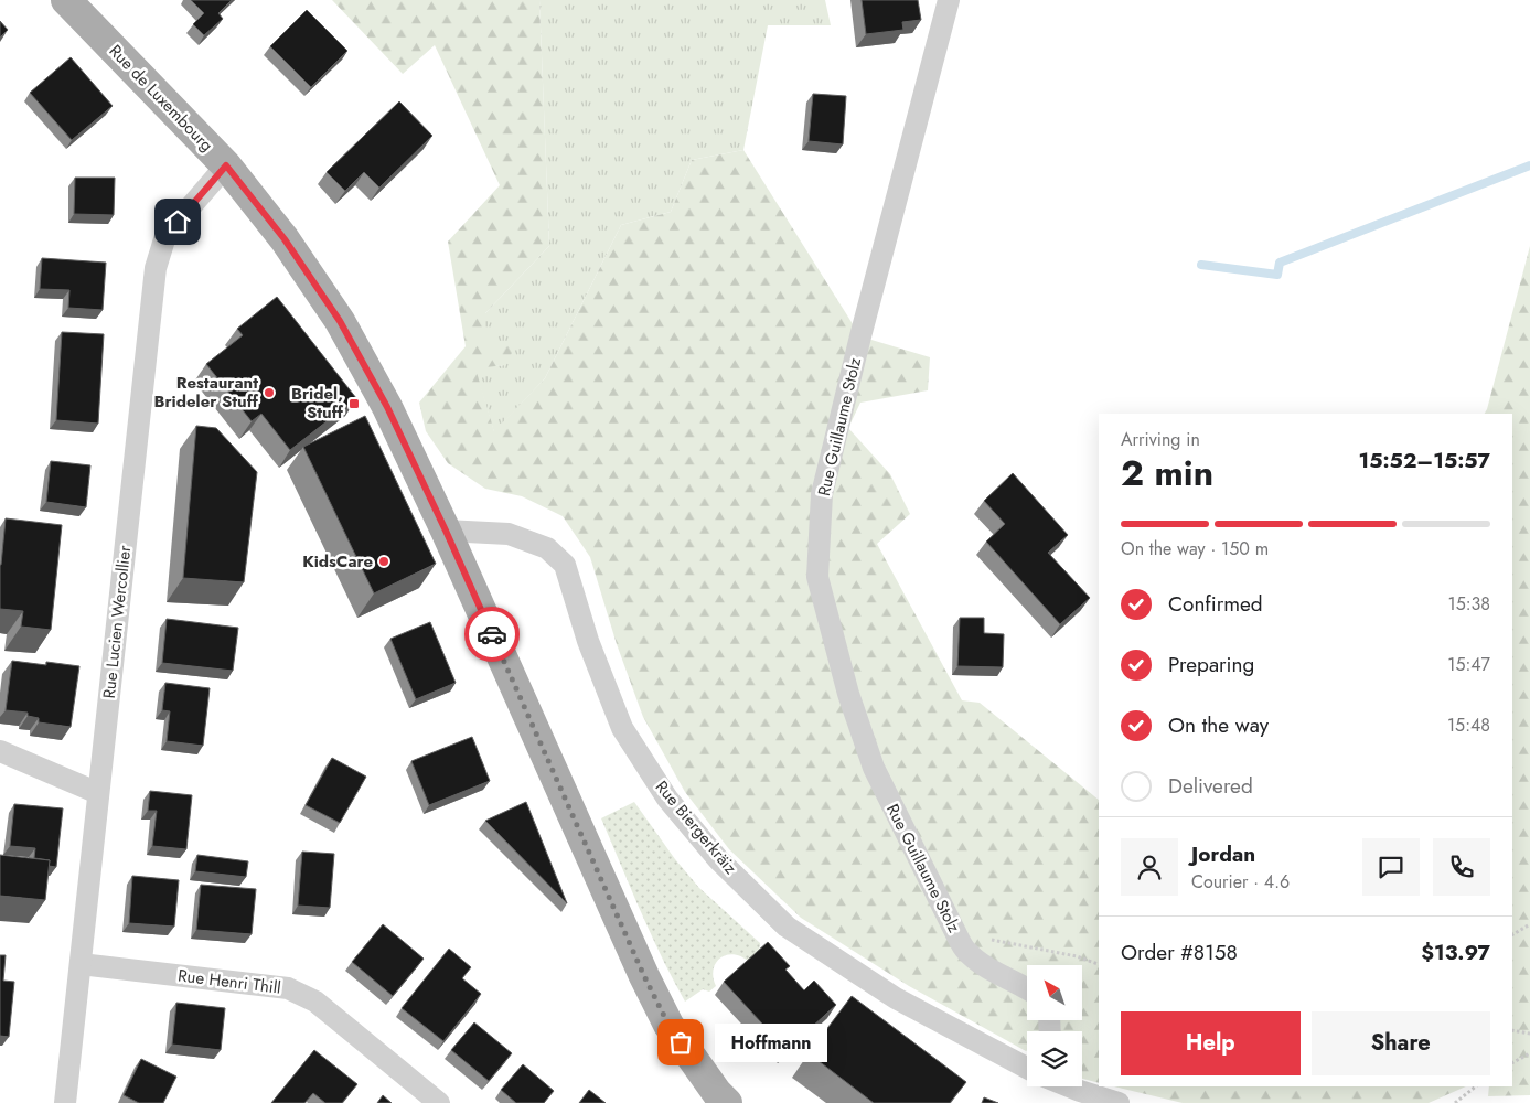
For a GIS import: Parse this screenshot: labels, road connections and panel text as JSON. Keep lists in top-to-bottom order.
{
  "streets": {
    "main road": ["Rue de Luxembourg"],
    "street": [
      "Rue Guillaume Stolz",
      "Rue Lucien Wercollier",
      "Rue Biergerkräiz",
      "Rue Henri Thill"
    ]
  },
  "crossings": [
    ["Rue de Luxembourg", "Rue Lucien Wercollier"],
    ["Rue de Luxembourg", "Rue Biergerkräiz"],
    ["Rue Lucien Wercollier", "Rue Henri Thill"]
  ],
  "places": {
    "other": ["Restaurant Brideler Stuff", "KidsCare", "Hoffmann"],
    "transit": ["Bridel, Stuff"]
  },
  "north": "top left",
  "page": {
    "heading": ["2 min", "Arriving in", "15:52–15:57"],
    "panel": [
      "Jordan",
      "Courier · 4.6",
      "Order #8158",
      "$13.97"
    ],
    "bar": "On the way · 150 m",
    "list": [
      ["Confirmed", "15:38"],
      ["Preparing", "15:47"],
      ["On the way", "15:48"],
      "Delivered"
    ],
    "buttons": ["Help", "Share"],
    "bubble": "Hoffmann"
  }
}
